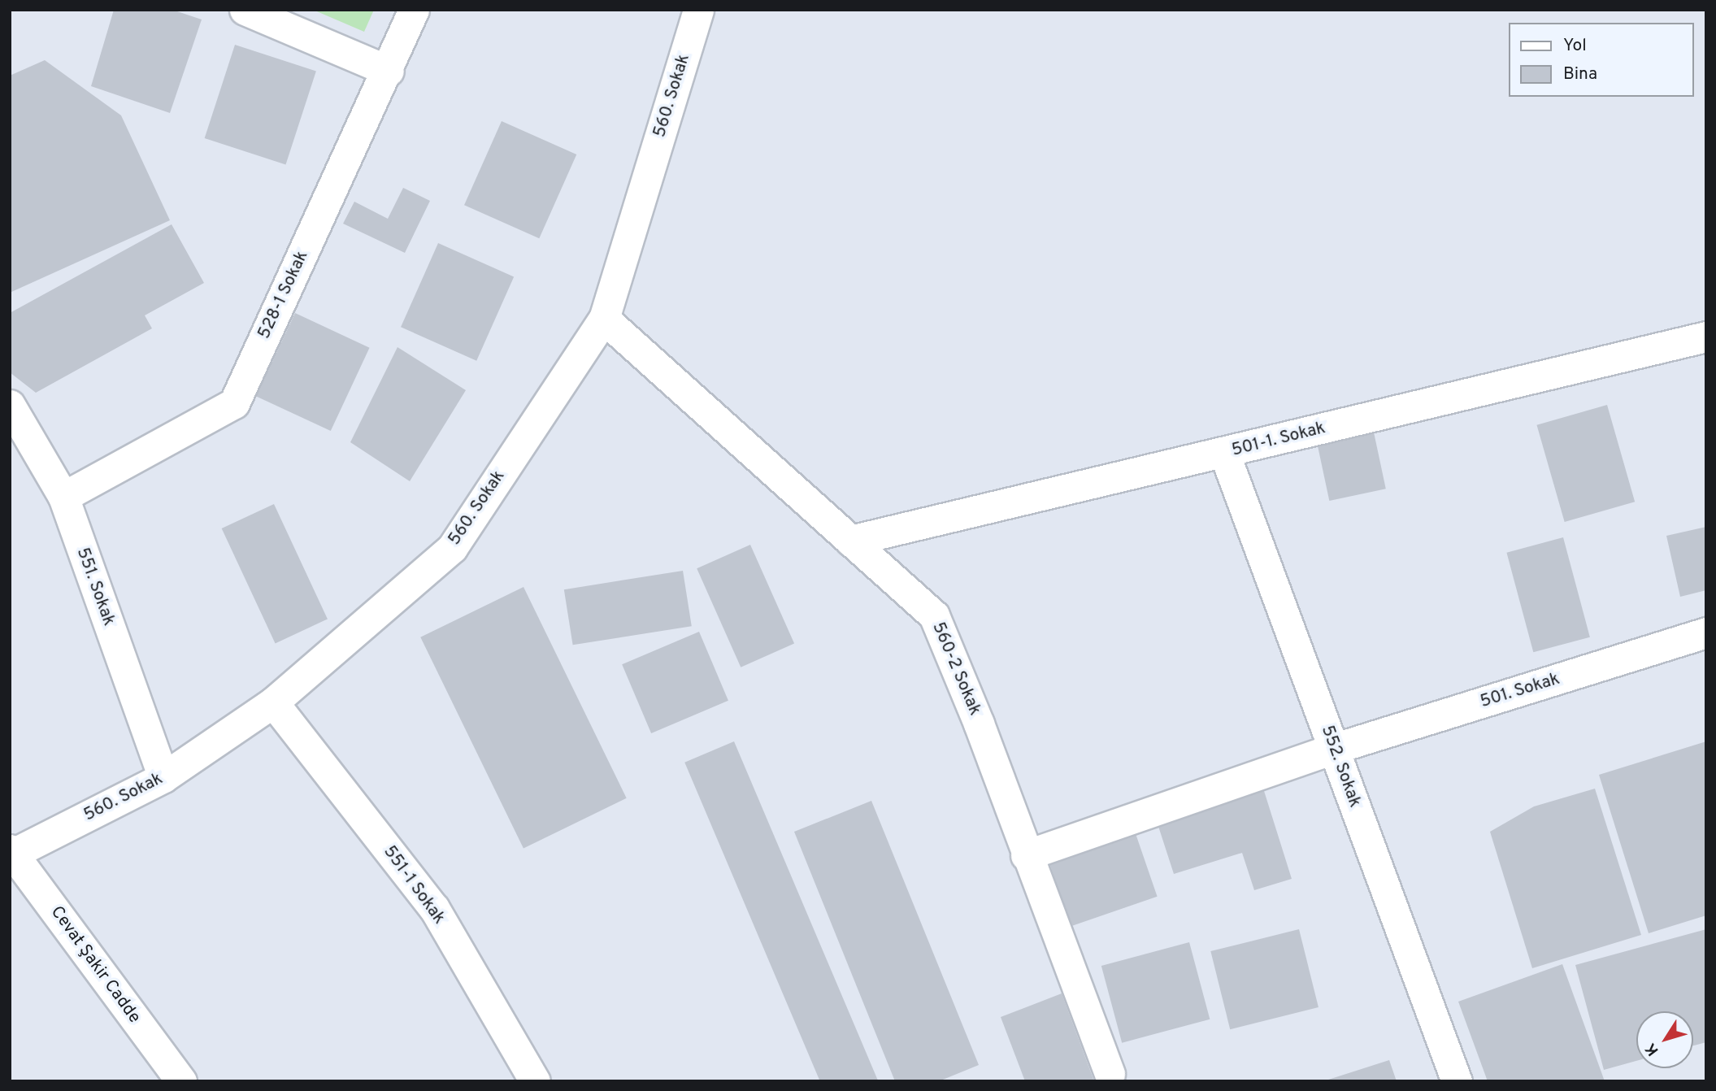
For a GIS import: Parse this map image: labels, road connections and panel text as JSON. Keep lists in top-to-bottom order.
{
  "streets": {
    "street": [
      "560. Sokak",
      "528-1 Sokak",
      "501-1. Sokak",
      "551. Sokak",
      "560-2 Sokak",
      "501. Sokak",
      "552. Sokak",
      "551-1 Sokak",
      "Cevat Şakir Cadde"
    ]
  },
  "crossings": [
    ["560. Sokak", "551. Sokak"],
    ["560. Sokak", "560-2 Sokak"],
    ["560. Sokak", "551-1 Sokak"],
    ["560. Sokak", "Cevat Şakir Cadde"],
    ["528-1 Sokak", "551. Sokak"],
    ["501-1. Sokak", "560-2 Sokak"],
    ["501-1. Sokak", "552. Sokak"],
    ["560-2 Sokak", "501. Sokak"],
    ["501. Sokak", "552. Sokak"]
  ],
  "legend": ["Yol", "Bina"],
  "north": "bottom left"
}
